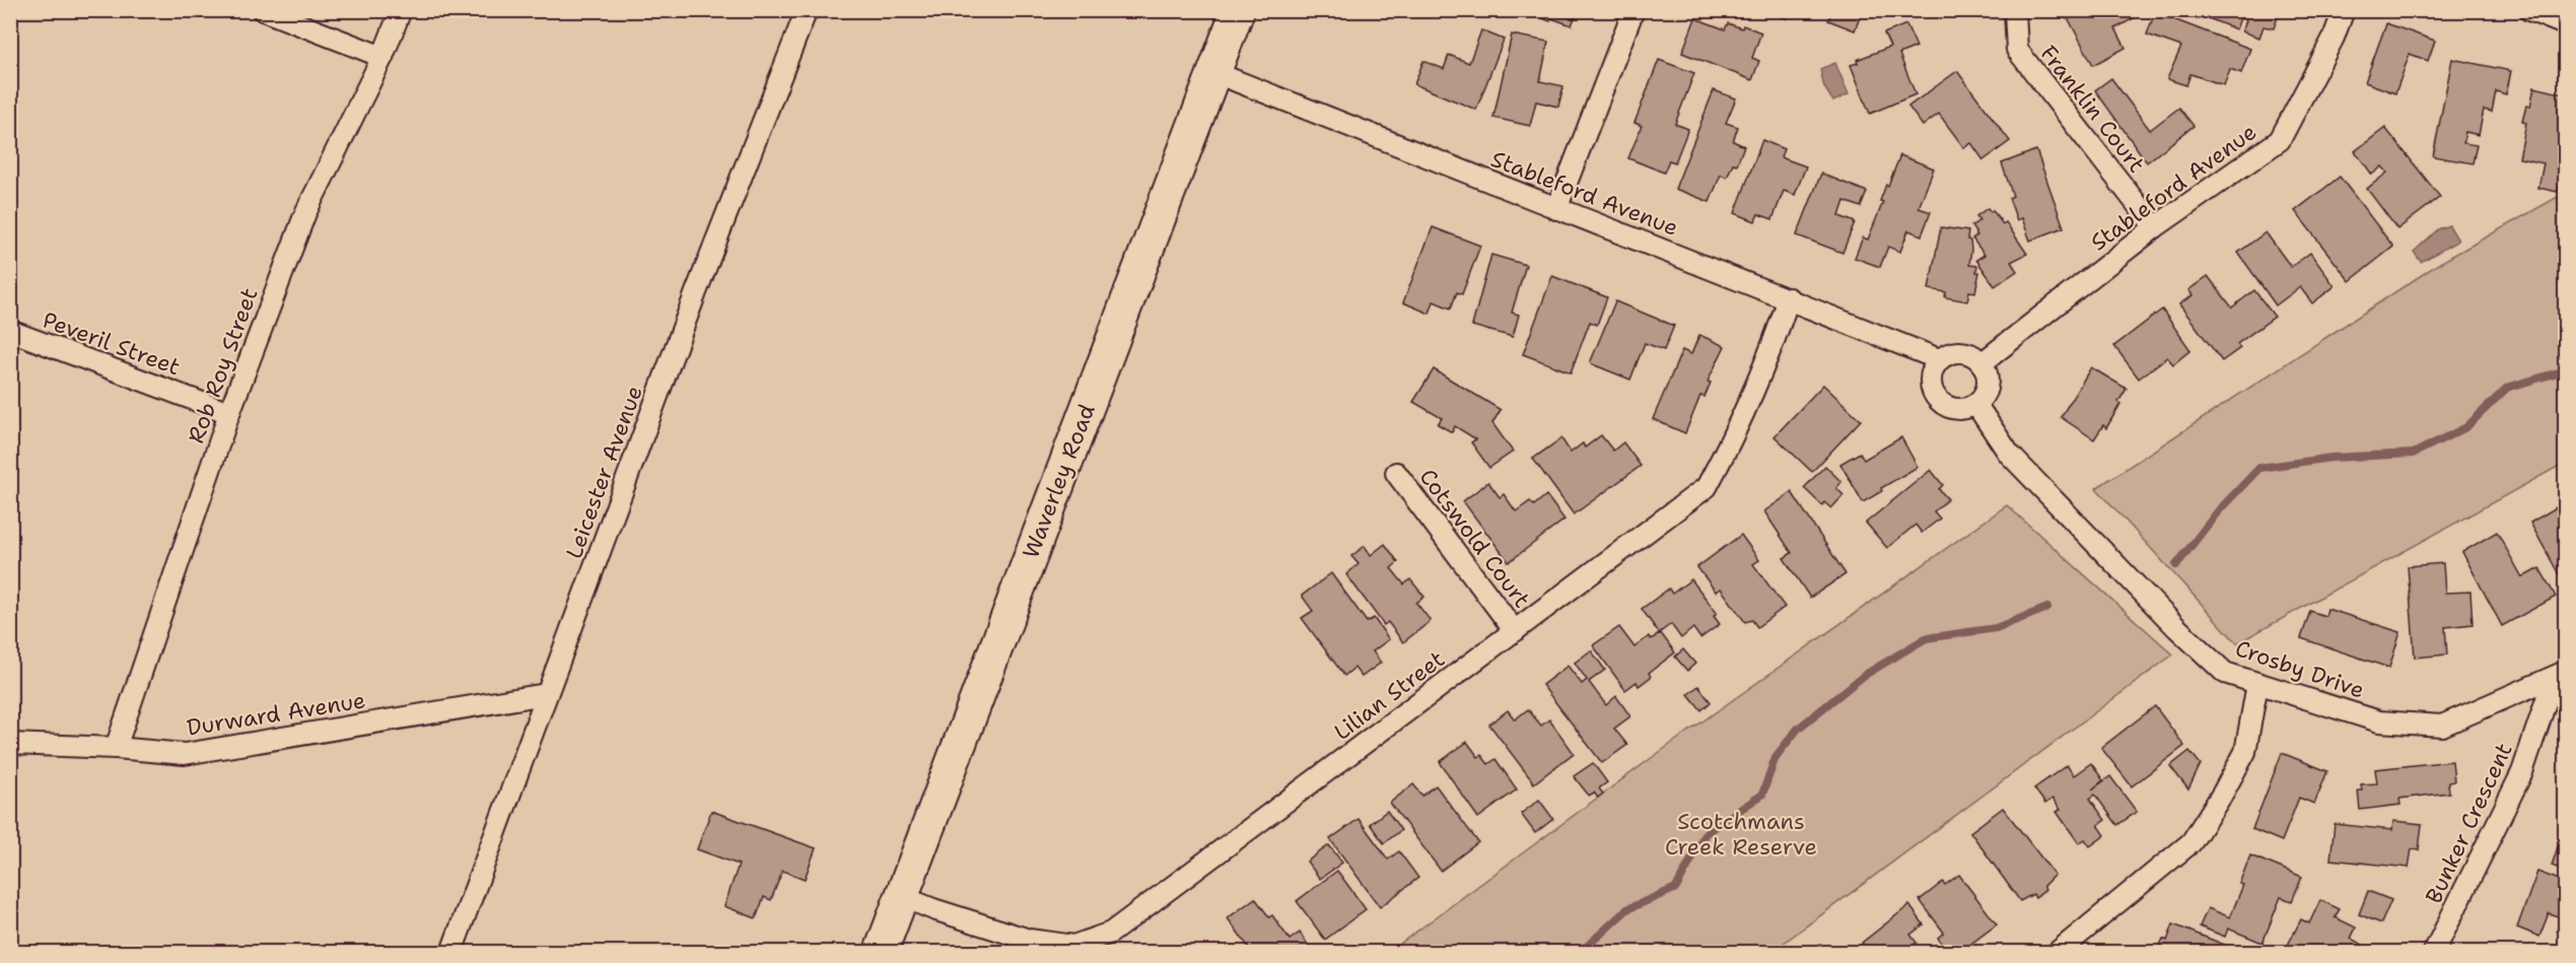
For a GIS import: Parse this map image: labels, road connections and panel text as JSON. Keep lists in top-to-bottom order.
{
  "streets": {
    "main road": ["Waverley Road"],
    "street": [
      "Franklin Court",
      "Stableford Avenue",
      "Peveril Street",
      "Rob Roy Street",
      "Leicester Avenue",
      "Cotswold Court",
      "Crosby Drive",
      "Lilian Street",
      "Durward Avenue",
      "Bunker Crescent"
    ]
  },
  "crossings": [
    ["Franklin Court", "Stableford Avenue"],
    ["Stableford Avenue", "Waverley Road"],
    ["Stableford Avenue", "Crosby Drive"],
    ["Stableford Avenue", "Lilian Street"],
    ["Peveril Street", "Rob Roy Street"],
    ["Rob Roy Street", "Durward Avenue"],
    ["Leicester Avenue", "Durward Avenue"],
    ["Waverley Road", "Lilian Street"],
    ["Cotswold Court", "Lilian Street"],
    ["Crosby Drive", "Bunker Crescent"]
  ],
  "parks": ["Scotchmans Creek Reserve"]
}
